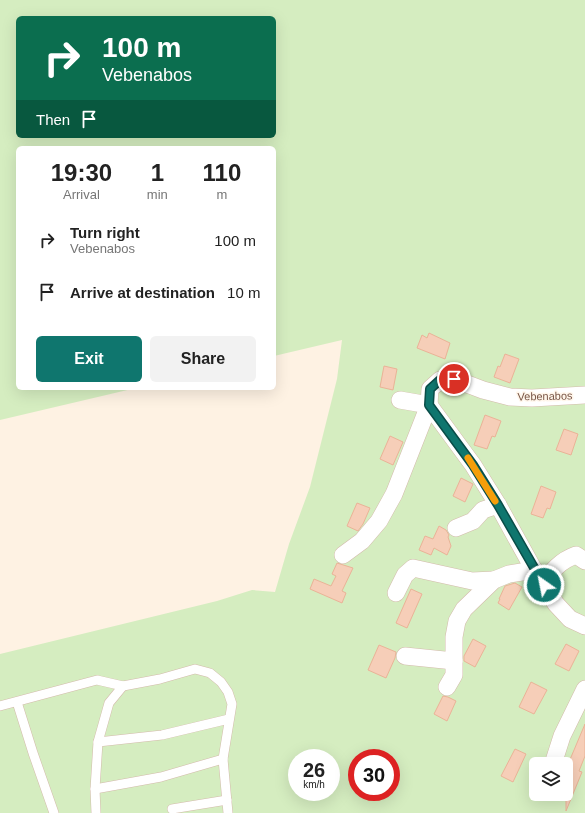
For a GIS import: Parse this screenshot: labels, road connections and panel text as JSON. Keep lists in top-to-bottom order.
{
  "streets": {
    "street": ["Vebenabos"]
  },
  "page": {
    "turn": ["100 m", "Vebenabos"],
    "then": "Then",
    "eta": [
      "19:30",
      "Arrival",
      "1",
      "min",
      "110",
      "m"
    ],
    "list": [
      {
        "name": "Turn right",
        "note": "Vebenabos",
        "value": "100 m"
      },
      {
        "name": "Arrive at destination",
        "value": "10 m"
      }
    ],
    "buttons": ["Exit", "Share"],
    "speed": "26 km/h",
    "limit": "30"
  }
}
